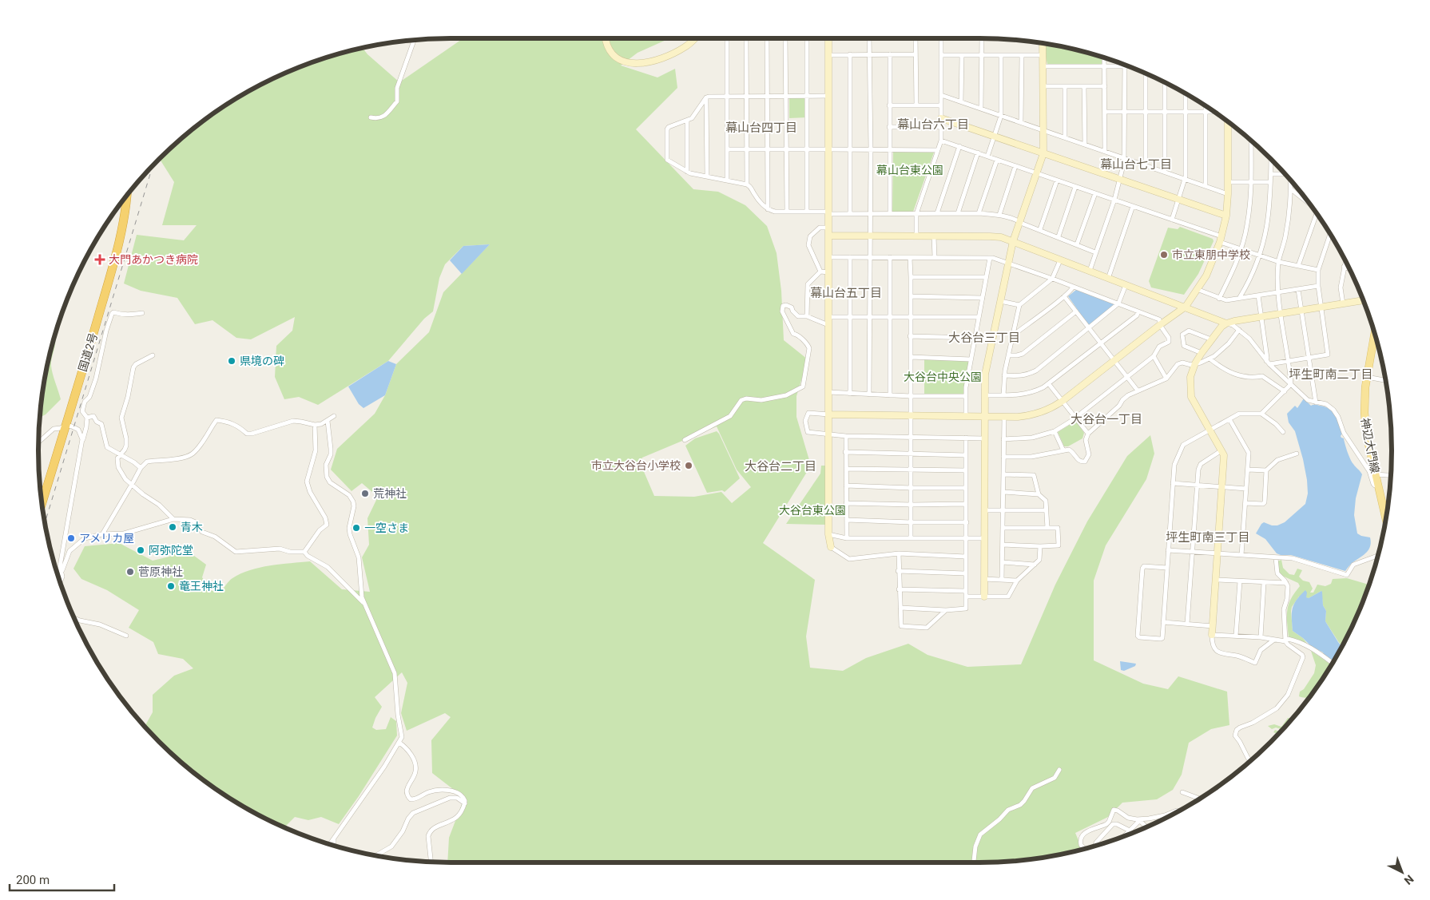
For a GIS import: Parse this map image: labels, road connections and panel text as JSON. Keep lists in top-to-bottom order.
{
  "streets": {
    "highway": ["国道2号"],
    "main road": ["神辺大門線"]
  },
  "districts": [
    "幕山台六丁目",
    "幕山台四丁目",
    "幕山台七丁目",
    "幕山台五丁目",
    "大谷台三丁目",
    "坪生町南二丁目",
    "大谷台一丁目",
    "大谷台二丁目",
    "坪生町南三丁目"
  ],
  "parks": ["幕山台東公園", "大谷台中央公園", "大谷台東公園"],
  "places": {
    "other": [
      "市立東朋中学校",
      "県境の碑",
      "市立大谷台小学校",
      "荒神社",
      "青木",
      "一空さま",
      "アメリカ屋",
      "阿弥陀堂",
      "菅原神社",
      "竜王神社"
    ],
    "health": ["大門あかつき病院"]
  },
  "scale_bar": "200 m",
  "north": "bottom right"
}
